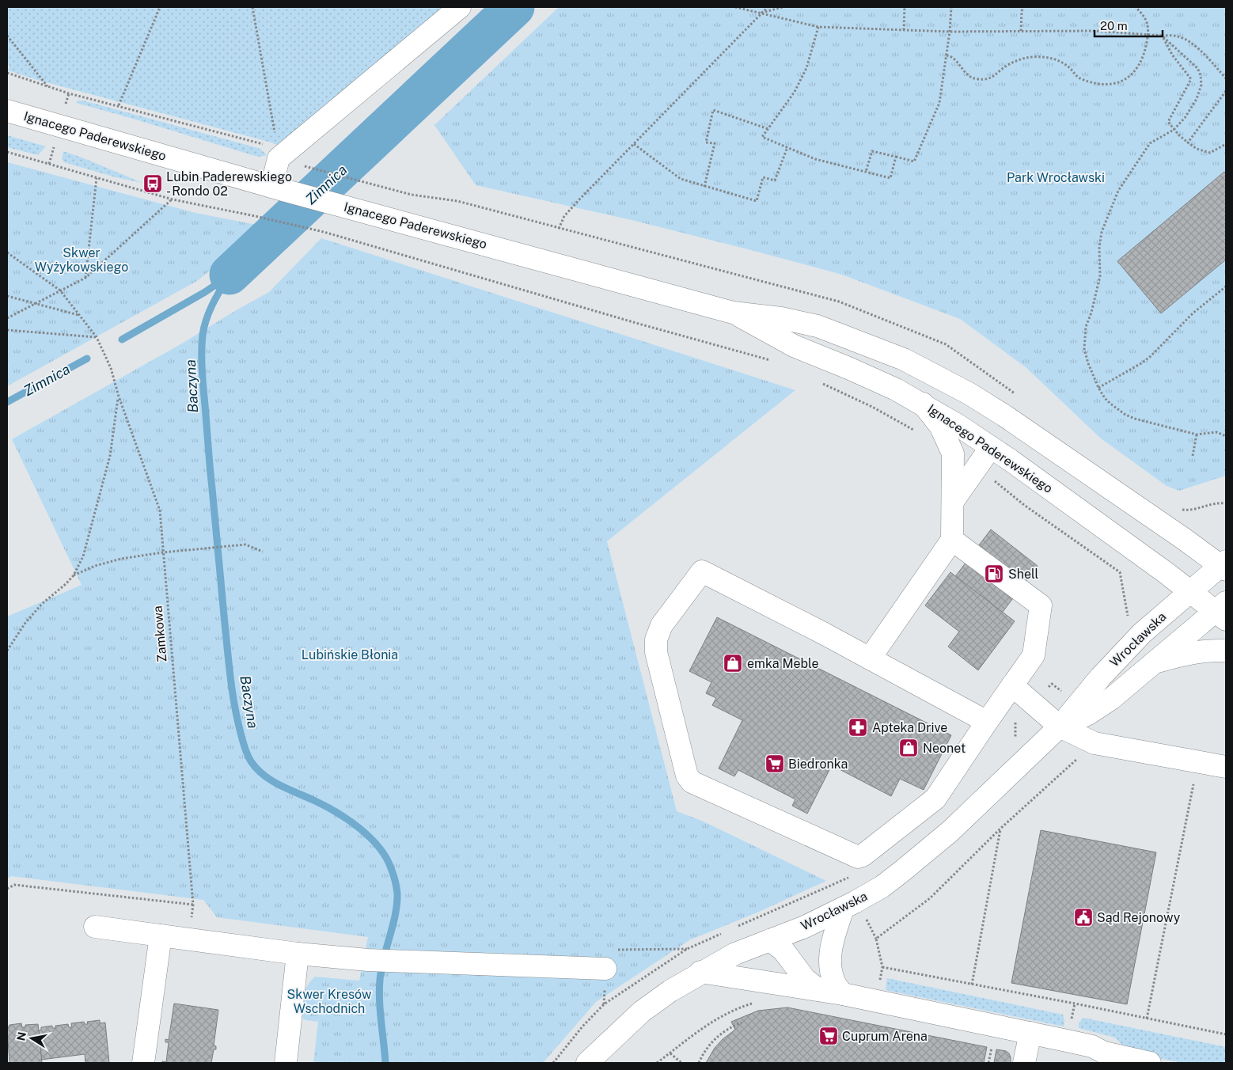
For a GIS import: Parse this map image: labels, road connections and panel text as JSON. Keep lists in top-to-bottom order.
{
  "streets": {
    "street": ["Ignacego Paderewskiego", "Wrocławska"],
    "path": ["Zamkowa"]
  },
  "crossings": [
    ["Ignacego Paderewskiego", "Wrocławska"]
  ],
  "water": ["Zimnica", "Baczyna"],
  "parks": [
    "Park Wrocławski",
    "Skwer Wyżykowskiego",
    "Lubińskie Błonia",
    "Skwer Kresów Wschodnich"
  ],
  "places": {
    "bus stop": ["Lubin Paderewskiego - Rondo 02"],
    "fuel station": ["Shell"],
    "shop": ["emka Meble", "Neonet"],
    "pharmacy": ["Apteka Drive"],
    "supermarket": ["Biedronka", "Cuprum Arena"],
    "public building": ["Sąd Rejonowy"]
  },
  "scale_bar": "20 m",
  "north": "left"
}
